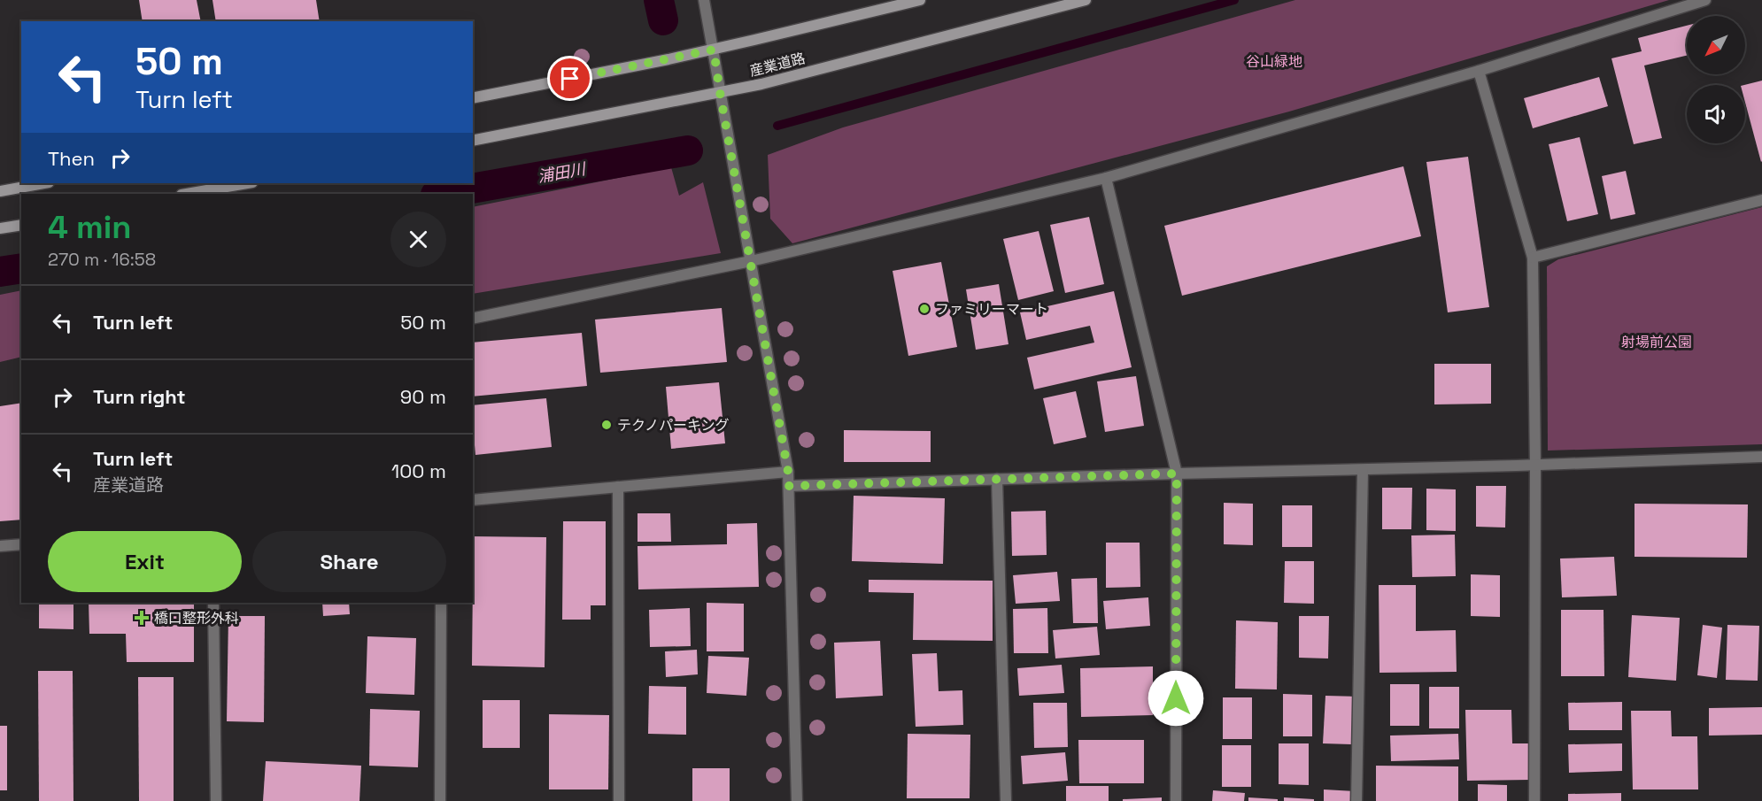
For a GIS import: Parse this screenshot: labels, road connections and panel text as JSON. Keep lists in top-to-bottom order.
{
  "streets": {
    "main road": ["産業道路"]
  },
  "water": ["浦田川"],
  "parks": ["谷山緑地", "射場前公園"],
  "places": {
    "other": ["ファミリーマート", "テクノパーキング"],
    "health": ["橋口整形外科"]
  },
  "north": "bottom left",
  "page": {
    "turn": ["50 m", "Turn left"],
    "then": "Then",
    "heading": ["4 min", "270 m · 16:58"],
    "list": [
      {
        "name": "Turn left",
        "value": "50 m"
      },
      {
        "name": "Turn right",
        "value": "90 m"
      },
      {
        "name": "Turn left",
        "note": "産業道路",
        "value": "100 m"
      }
    ],
    "buttons": ["Exit", "Share"]
  }
}
